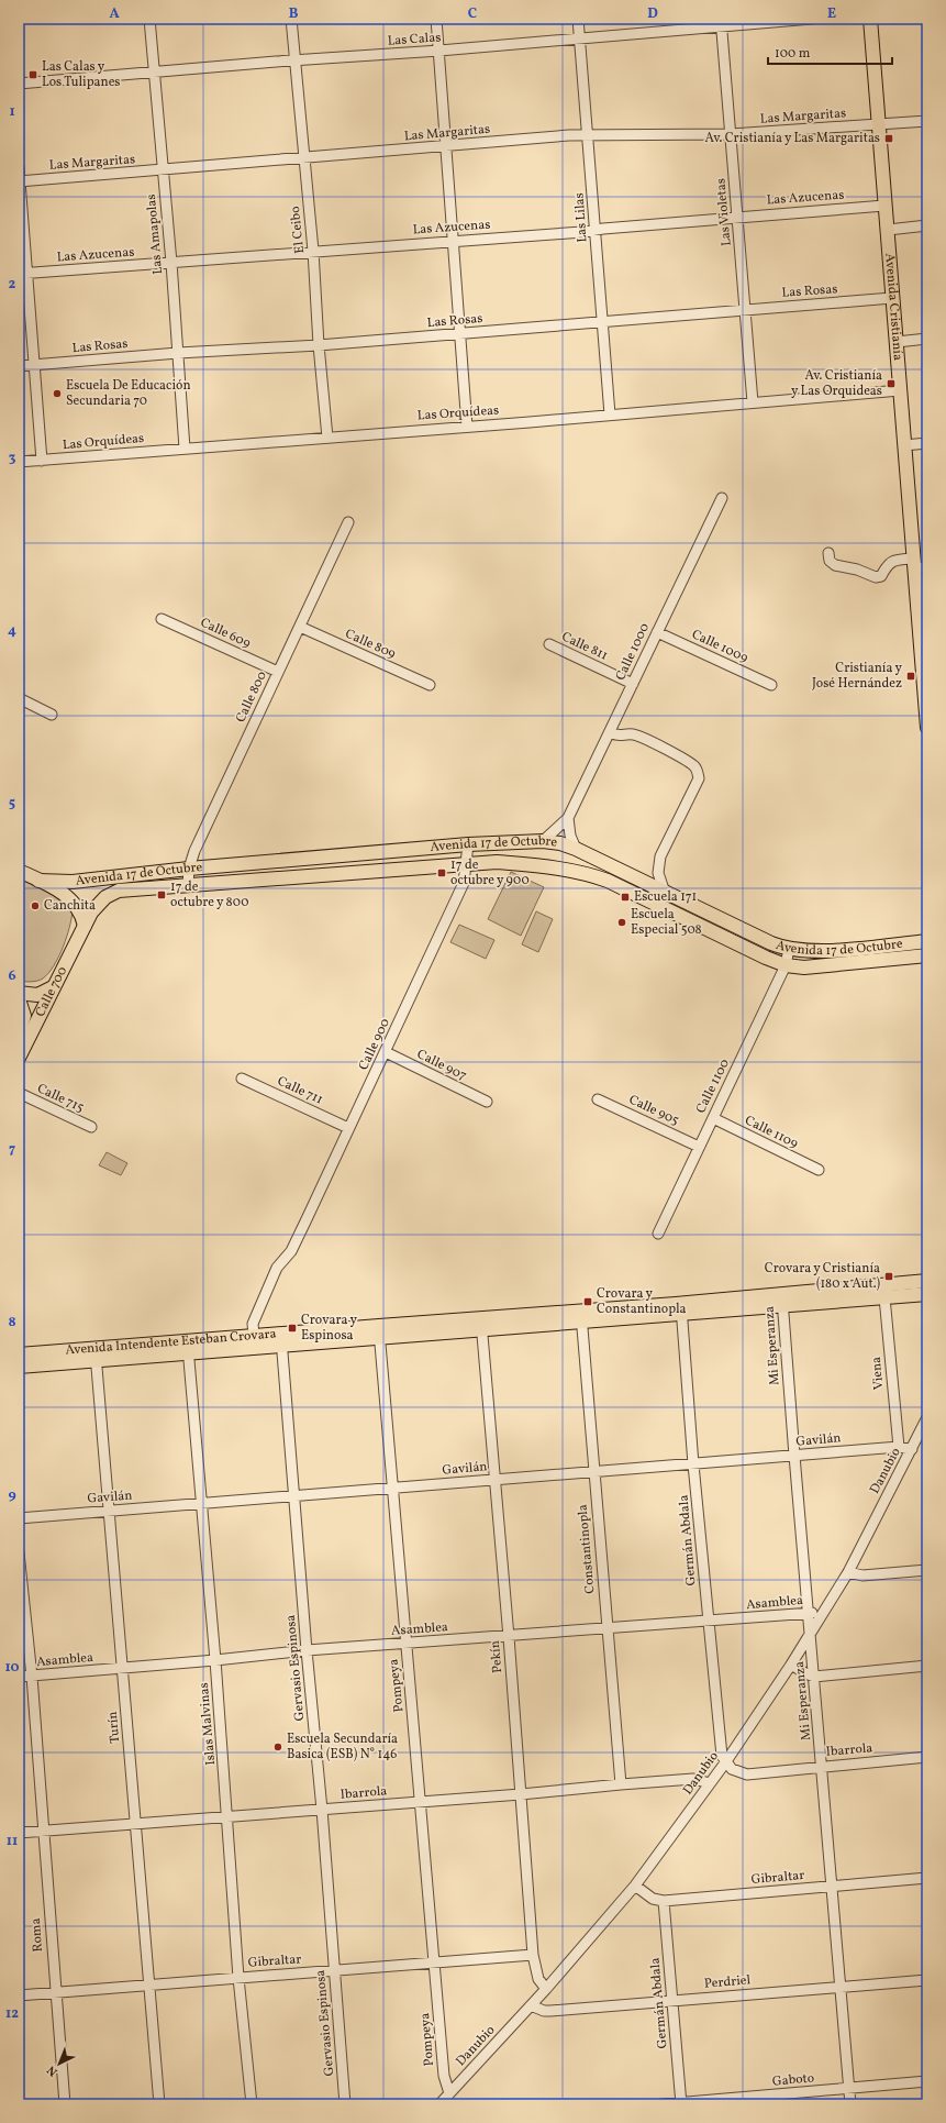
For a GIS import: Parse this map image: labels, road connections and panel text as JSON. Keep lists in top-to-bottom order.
{
  "streets": {
    "main road": [
      "Avenida Cristianía",
      "Avenida 17 de Octubre",
      "Calle 700",
      "Avenida Intendente Esteban Crovara"
    ],
    "street": [
      "Las Calas",
      "Las Margaritas",
      "Las Azucenas",
      "Las Violetas",
      "Las Lilas",
      "El Ceibo",
      "Las Amapolas",
      "Las Rosas",
      "Las Orquídeas",
      "Calle 609",
      "Calle 809",
      "Calle 811",
      "Calle 1009",
      "Calle 1000",
      "Calle 800",
      "Calle 900",
      "Calle 907",
      "Calle 1100",
      "Calle 711",
      "Calle 715",
      "Calle 905",
      "Calle 1109",
      "Mi Esperanza",
      "Viena",
      "Gavilán",
      "Danubio",
      "Germán Abdala",
      "Constantinopla",
      "Asamblea",
      "Pekín",
      "Gervasio Espinosa",
      "Pompeya",
      "Islas Malvinas",
      "Turín",
      "Ibarrola",
      "Gibraltar",
      "Roma",
      "Perdriel",
      "Gaboto"
    ]
  },
  "crossings": [
    ["Las Calas", "Las Violetas"],
    ["Las Calas", "Las Lilas"],
    ["Las Calas", "El Ceibo"],
    ["Las Calas", "Las Amapolas"],
    ["Las Margaritas", "Las Violetas"],
    ["Las Margaritas", "Las Lilas"],
    ["Las Margaritas", "El Ceibo"],
    ["Las Margaritas", "Las Amapolas"],
    ["Las Margaritas", "Avenida Cristianía"],
    ["Las Azucenas", "Las Violetas"],
    ["Las Azucenas", "Las Lilas"],
    ["Las Azucenas", "El Ceibo"],
    ["Las Azucenas", "Las Amapolas"],
    ["Las Azucenas", "Avenida Cristianía"],
    ["Las Violetas", "Las Rosas"],
    ["Las Violetas", "Las Orquídeas"],
    ["Las Lilas", "Las Rosas"],
    ["Las Lilas", "Las Orquídeas"],
    ["El Ceibo", "Las Rosas"],
    ["El Ceibo", "Las Orquídeas"],
    ["Las Amapolas", "Las Rosas"],
    ["Las Amapolas", "Las Orquídeas"],
    ["Las Rosas", "Avenida Cristianía"],
    ["Avenida Cristianía", "Las Orquídeas"],
    ["Calle 609", "Calle 800"],
    ["Calle 809", "Calle 800"],
    ["Calle 811", "Calle 1000"],
    ["Calle 1009", "Calle 1000"],
    ["Calle 1000", "Avenida 17 de Octubre"],
    ["Calle 800", "Avenida 17 de Octubre"],
    ["Avenida 17 de Octubre", "Calle 700"],
    ["Avenida 17 de Octubre", "Calle 900"],
    ["Avenida 17 de Octubre", "Calle 1100"],
    ["Calle 900", "Calle 907"],
    ["Calle 900", "Calle 711"],
    ["Calle 900", "Avenida Intendente Esteban Crovara"],
    ["Calle 1100", "Calle 905"],
    ["Calle 1100", "Calle 1109"],
    ["Avenida Intendente Esteban Crovara", "Mi Esperanza"],
    ["Avenida Intendente Esteban Crovara", "Viena"],
    ["Avenida Intendente Esteban Crovara", "Germán Abdala"],
    ["Avenida Intendente Esteban Crovara", "Constantinopla"],
    ["Avenida Intendente Esteban Crovara", "Pekín"],
    ["Avenida Intendente Esteban Crovara", "Gervasio Espinosa"],
    ["Avenida Intendente Esteban Crovara", "Pompeya"],
    ["Avenida Intendente Esteban Crovara", "Islas Malvinas"],
    ["Avenida Intendente Esteban Crovara", "Turín"],
    ["Mi Esperanza", "Gavilán"],
    ["Mi Esperanza", "Danubio"],
    ["Mi Esperanza", "Asamblea"],
    ["Mi Esperanza", "Ibarrola"],
    ["Mi Esperanza", "Gibraltar"],
    ["Mi Esperanza", "Perdriel"],
    ["Mi Esperanza", "Gaboto"],
    ["Viena", "Gavilán"],
    ["Gavilán", "Danubio"],
    ["Gavilán", "Germán Abdala"],
    ["Gavilán", "Constantinopla"],
    ["Gavilán", "Pekín"],
    ["Gavilán", "Gervasio Espinosa"],
    ["Gavilán", "Pompeya"],
    ["Gavilán", "Islas Malvinas"],
    ["Gavilán", "Turín"],
    ["Danubio", "Germán Abdala"],
    ["Danubio", "Asamblea"],
    ["Danubio", "Pekín"],
    ["Danubio", "Pompeya"],
    ["Danubio", "Ibarrola"],
    ["Danubio", "Gibraltar"],
    ["Danubio", "Perdriel"],
    ["Germán Abdala", "Asamblea"],
    ["Germán Abdala", "Ibarrola"],
    ["Germán Abdala", "Gibraltar"],
    ["Germán Abdala", "Perdriel"],
    ["Germán Abdala", "Gaboto"],
    ["Constantinopla", "Asamblea"],
    ["Constantinopla", "Ibarrola"],
    ["Asamblea", "Pekín"],
    ["Asamblea", "Gervasio Espinosa"],
    ["Asamblea", "Pompeya"],
    ["Asamblea", "Islas Malvinas"],
    ["Asamblea", "Turín"],
    ["Asamblea", "Roma"],
    ["Pekín", "Ibarrola"],
    ["Pekín", "Gibraltar"],
    ["Gervasio Espinosa", "Ibarrola"],
    ["Gervasio Espinosa", "Gibraltar"],
    ["Pompeya", "Ibarrola"],
    ["Pompeya", "Gibraltar"],
    ["Islas Malvinas", "Ibarrola"],
    ["Islas Malvinas", "Gibraltar"],
    ["Turín", "Ibarrola"],
    ["Turín", "Gibraltar"],
    ["Ibarrola", "Roma"],
    ["Gibraltar", "Roma"]
  ],
  "places": {
    "transit": [
      "Las Calas y Los Tulipanes",
      "Av. Cristianía y Las Margaritas",
      "Av. Cristianía y Las Orquideas",
      "Cristianía y José Hernández",
      "17 de octubre y 900",
      "17 de octubre y 800",
      "Escuela 171",
      "Crovara y Cristianía (180 x Aut.)",
      "Crovara y Constantinopla",
      "Crovara y Espinosa"
    ],
    "other": [
      "Escuela De Educación Secundaria 70",
      "Canchita",
      "Escuela Especial 508",
      "Escuela Secundaría Basica (ESB) N° 146"
    ]
  },
  "scale_bar": "100 m",
  "north": "bottom left",
  "grid": {
    "columns": [
      "A",
      "B",
      "C",
      "D",
      "E"
    ],
    "rows": [
      "1",
      "2",
      "3",
      "4",
      "5",
      "6",
      "7",
      "8",
      "9",
      "10",
      "11",
      "12"
    ]
  }
}
